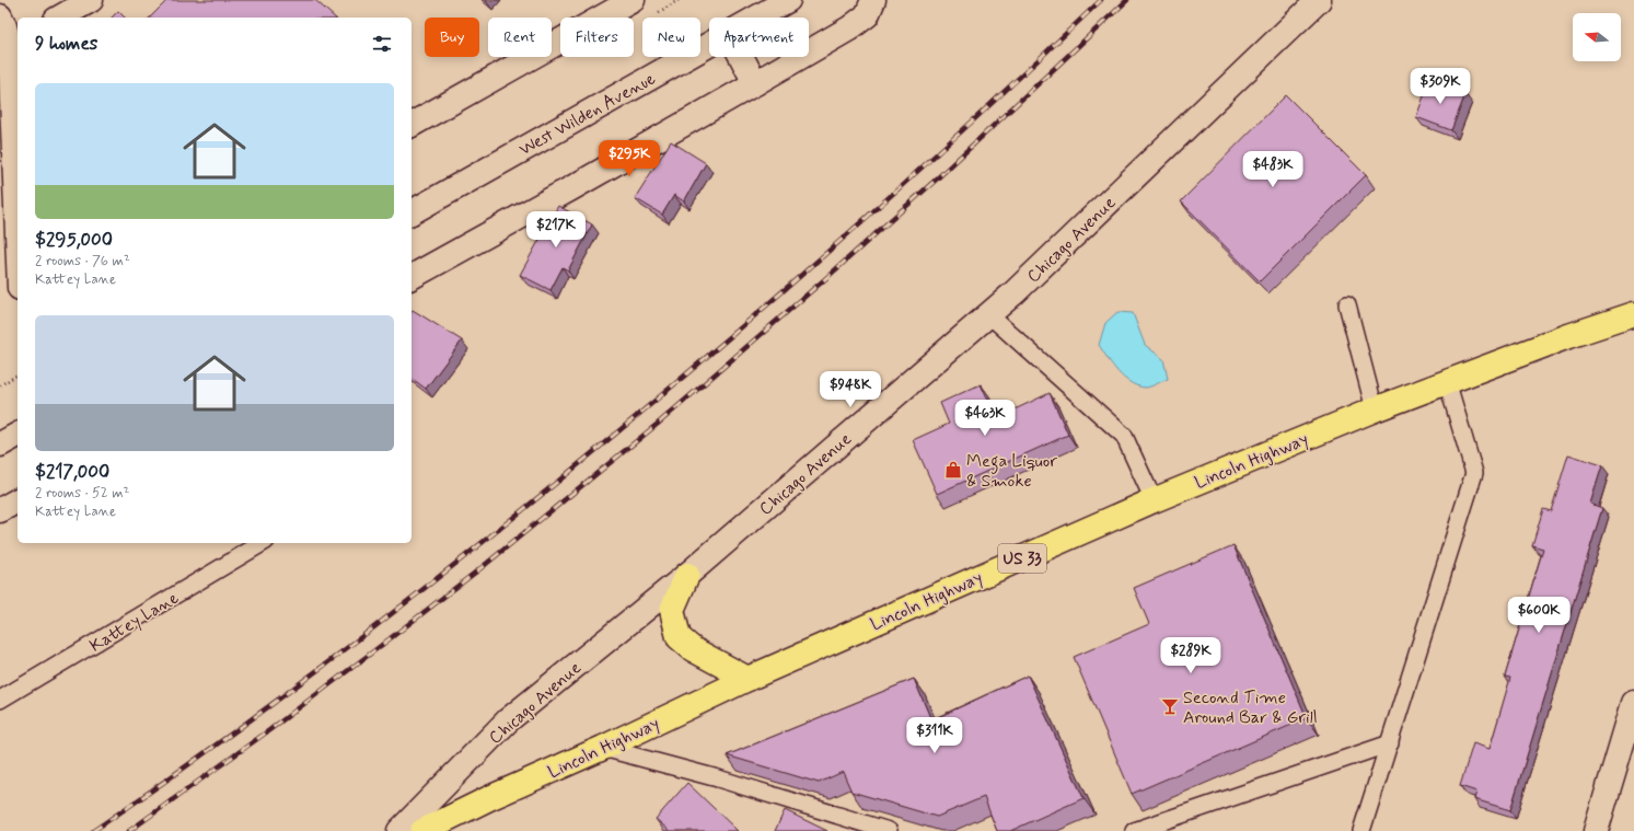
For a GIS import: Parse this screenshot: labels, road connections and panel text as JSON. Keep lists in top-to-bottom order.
{
  "streets": {
    "highway": ["Lincoln Highway", "US 33"],
    "street": ["West Wilden Avenue", "Chicago Avenue"],
    "lane": ["Kattey Lane"]
  },
  "places": {
    "shop": ["Mega Liquor & Smoke"],
    "bar": ["Second Time Around Bar & Grill"]
  },
  "north": "left",
  "page": {
    "chip": [
      "Buy",
      "Rent",
      "Filters",
      "New",
      "Apartment"
    ],
    "heading": "9 homes",
    "price": [
      "$309K",
      "$295K",
      "$483K",
      "$217K",
      "$948K",
      "$463K",
      "$600K",
      "$289K",
      "$311K"
    ],
    "list": [
      {
        "name": "$295,000",
        "note": "2 rooms · 76 m² · Kattey Lane"
      },
      {
        "name": "$217,000",
        "note": "2 rooms · 52 m² · Kattey Lane"
      }
    ]
  }
}
